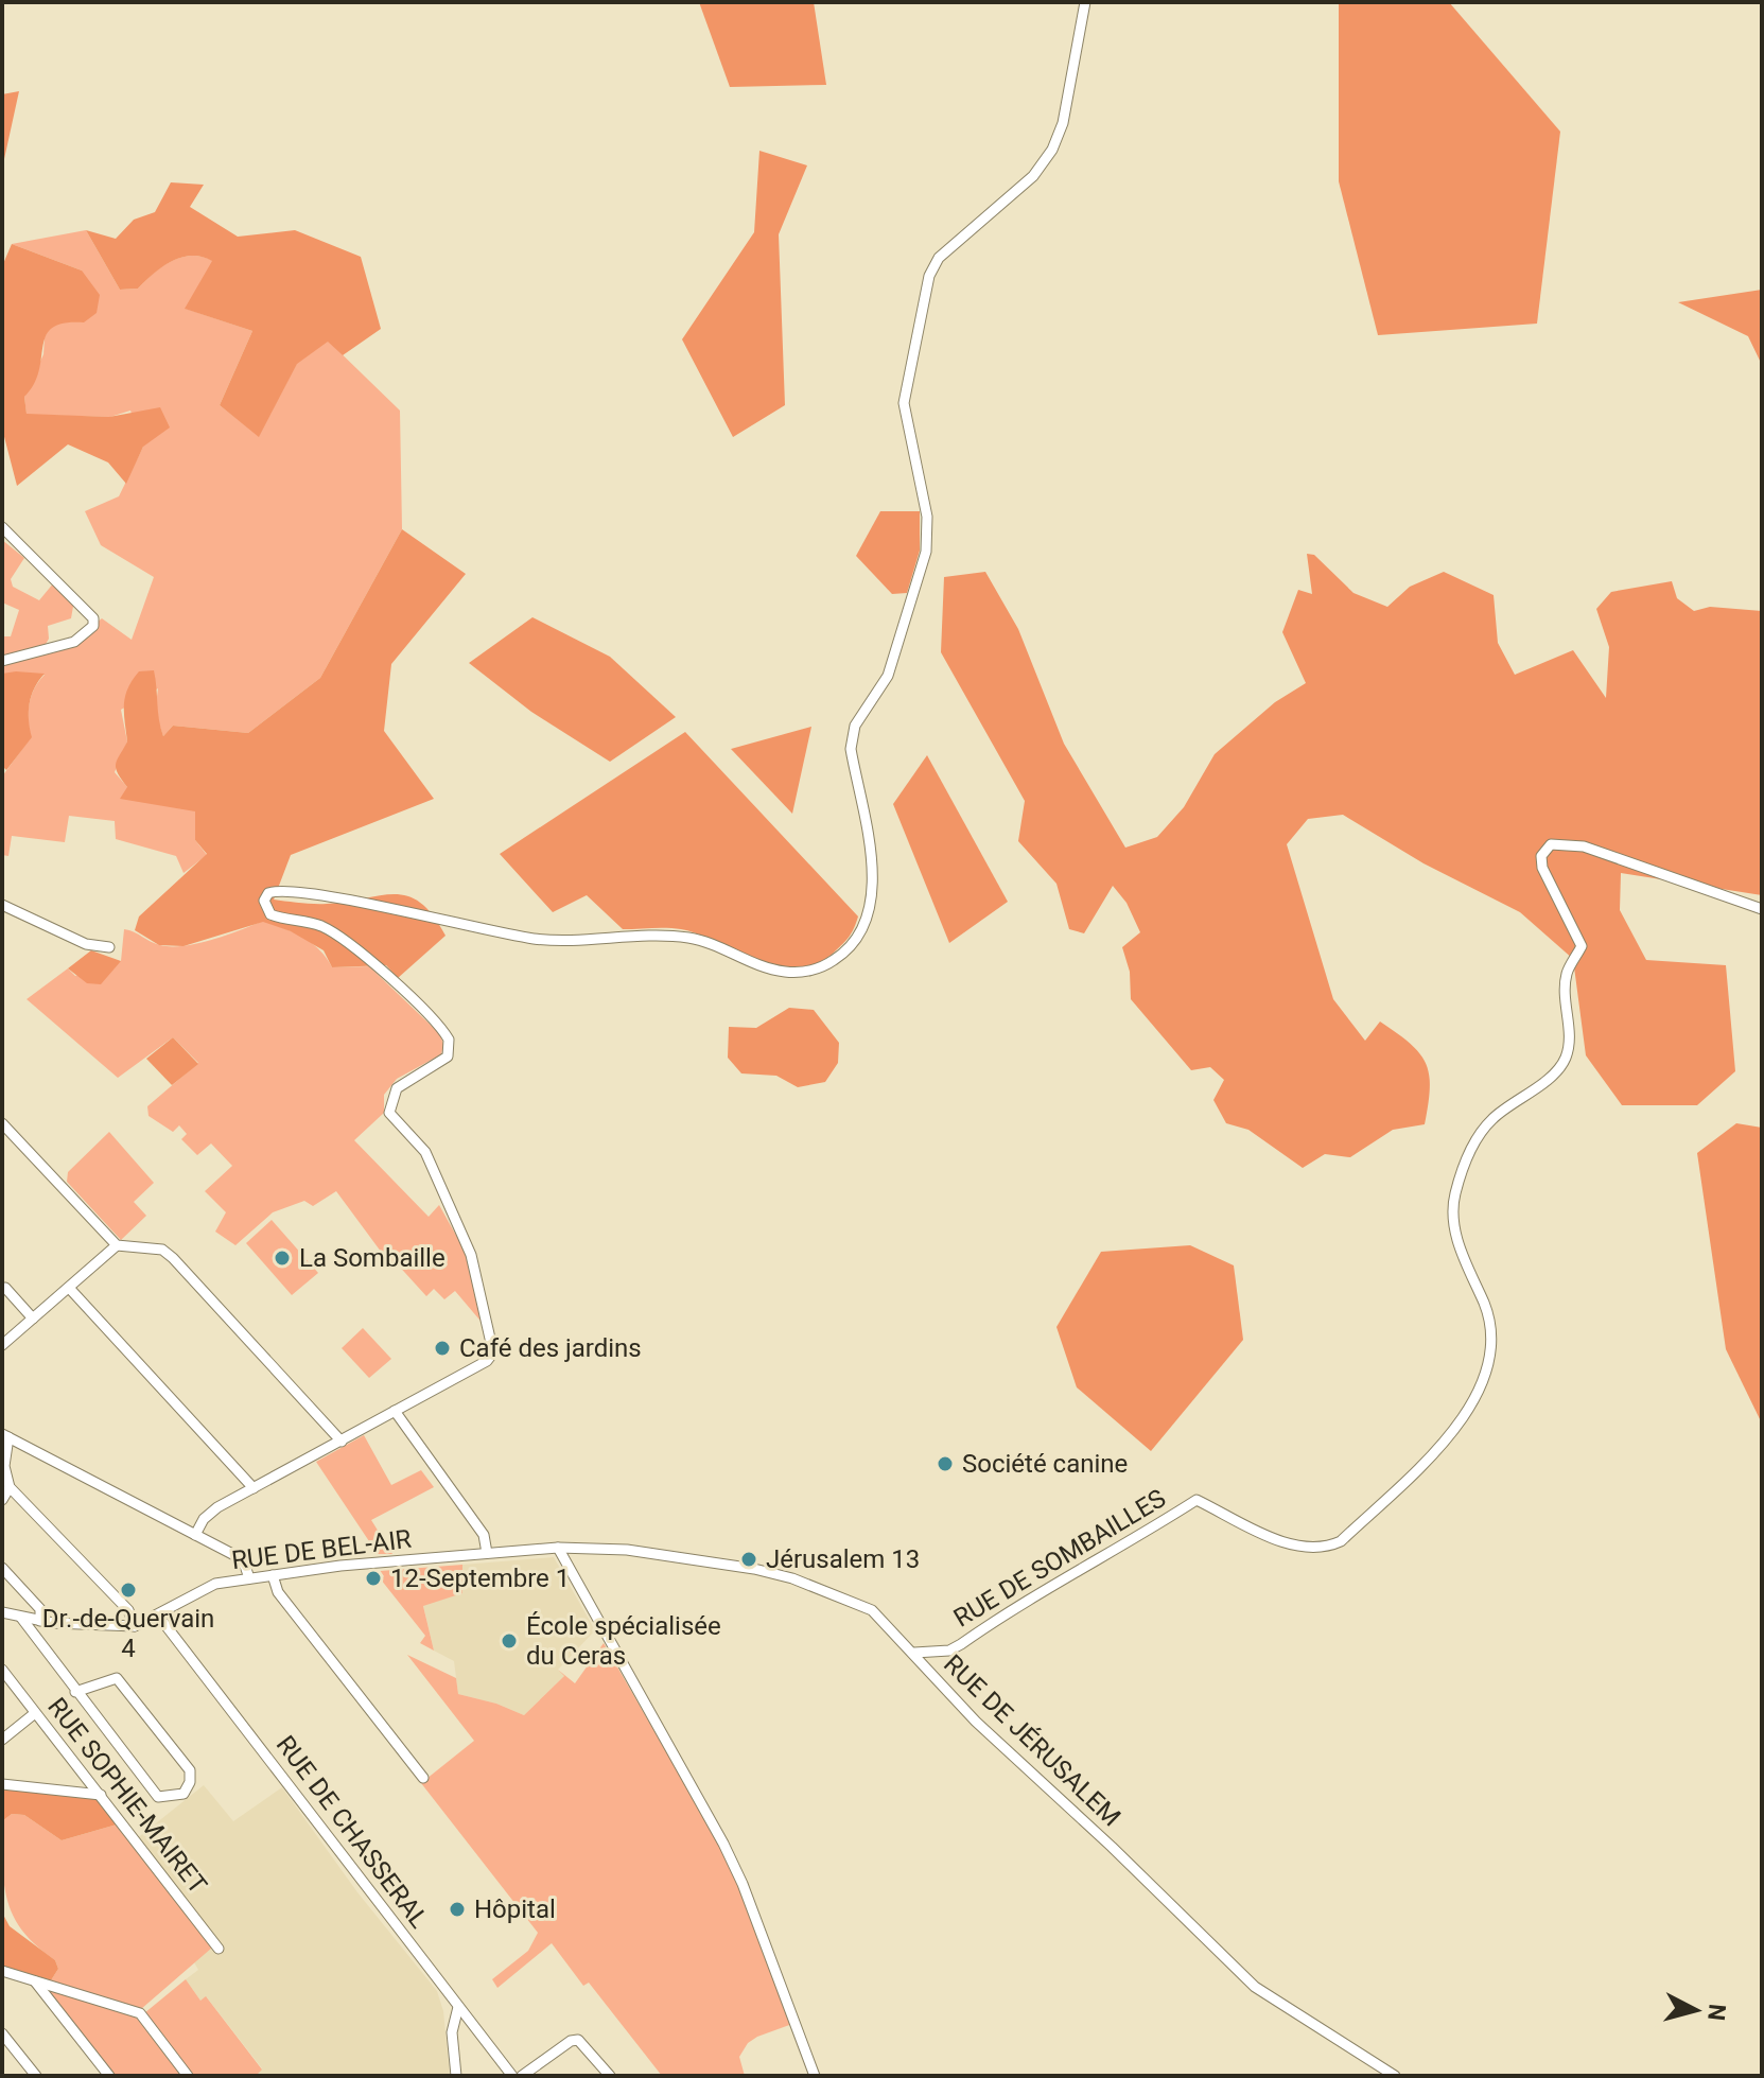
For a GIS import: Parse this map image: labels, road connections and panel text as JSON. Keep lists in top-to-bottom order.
{
  "streets": {
    "street": [
      "RUE DE BEL-AIR",
      "RUE DE SOMBAILLES",
      "RUE DE JÉRUSALEM",
      "RUE SOPHIE-MAIRET",
      "RUE DE CHASSERAL"
    ]
  },
  "crossings": [
    ["RUE DE BEL-AIR", "RUE DE JÉRUSALEM"],
    ["RUE DE BEL-AIR", "RUE DE CHASSERAL"],
    ["RUE DE SOMBAILLES", "RUE DE JÉRUSALEM"]
  ],
  "places": [
    "La Sombaille",
    "Café des jardins",
    "Société canine",
    "Jérusalem 13",
    "12-Septembre 1",
    "Dr.-de-Quervain 4",
    "École spécialisée du Ceras",
    "Hôpital"
  ],
  "north": "right"
}
